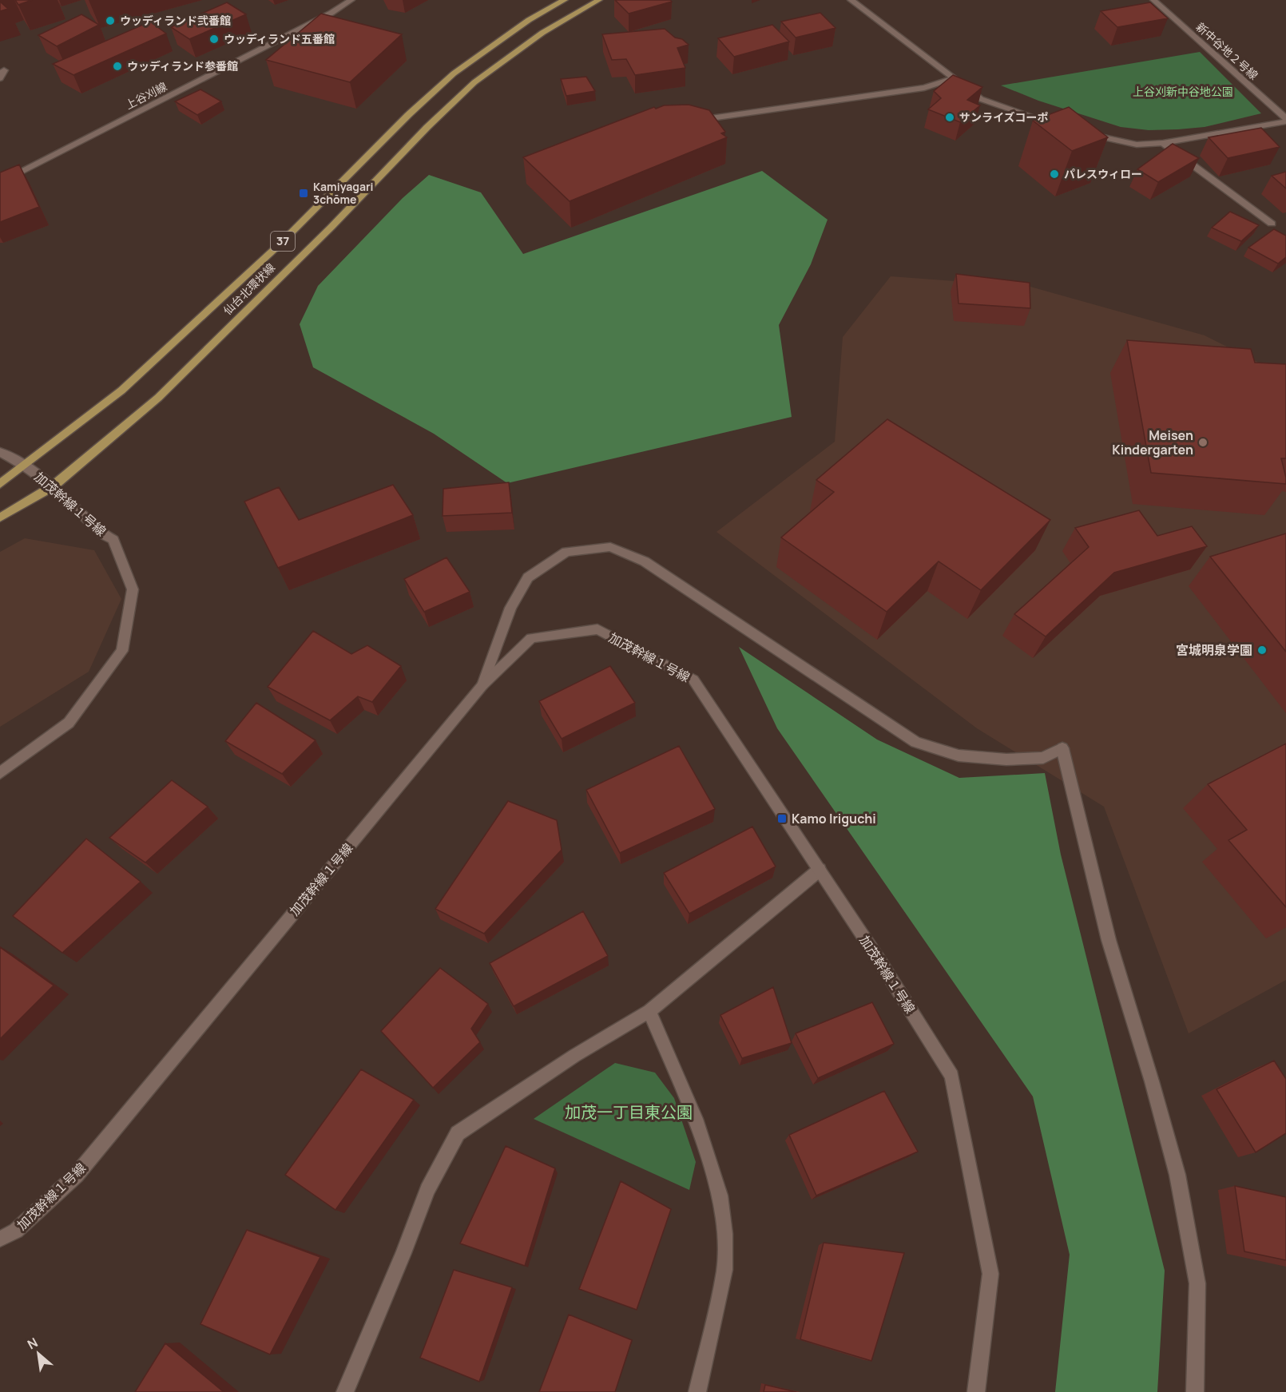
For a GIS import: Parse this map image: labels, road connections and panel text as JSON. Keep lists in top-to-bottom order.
{
  "streets": {
    "main road": ["37", "仙台北環状線"],
    "street": ["新中谷地２号線", "上谷刈線", "加茂幹線１号線"]
  },
  "crossings": [
    ["仙台北環状線", "加茂幹線１号線"]
  ],
  "parks": ["上谷刈新中谷地公園", "加茂一丁目東公園"],
  "places": {
    "other": [
      "ウッディランド弐番館",
      "ウッディランド五番館",
      "ウッディランド参番館",
      "サンライズコーポ",
      "パレスウィロー",
      "Meisen Kindergarten",
      "宮城明泉学園"
    ],
    "transit": ["Kamiyagari 3chōme", "Kamo Iriguchi"]
  },
  "north": "top left"
}
